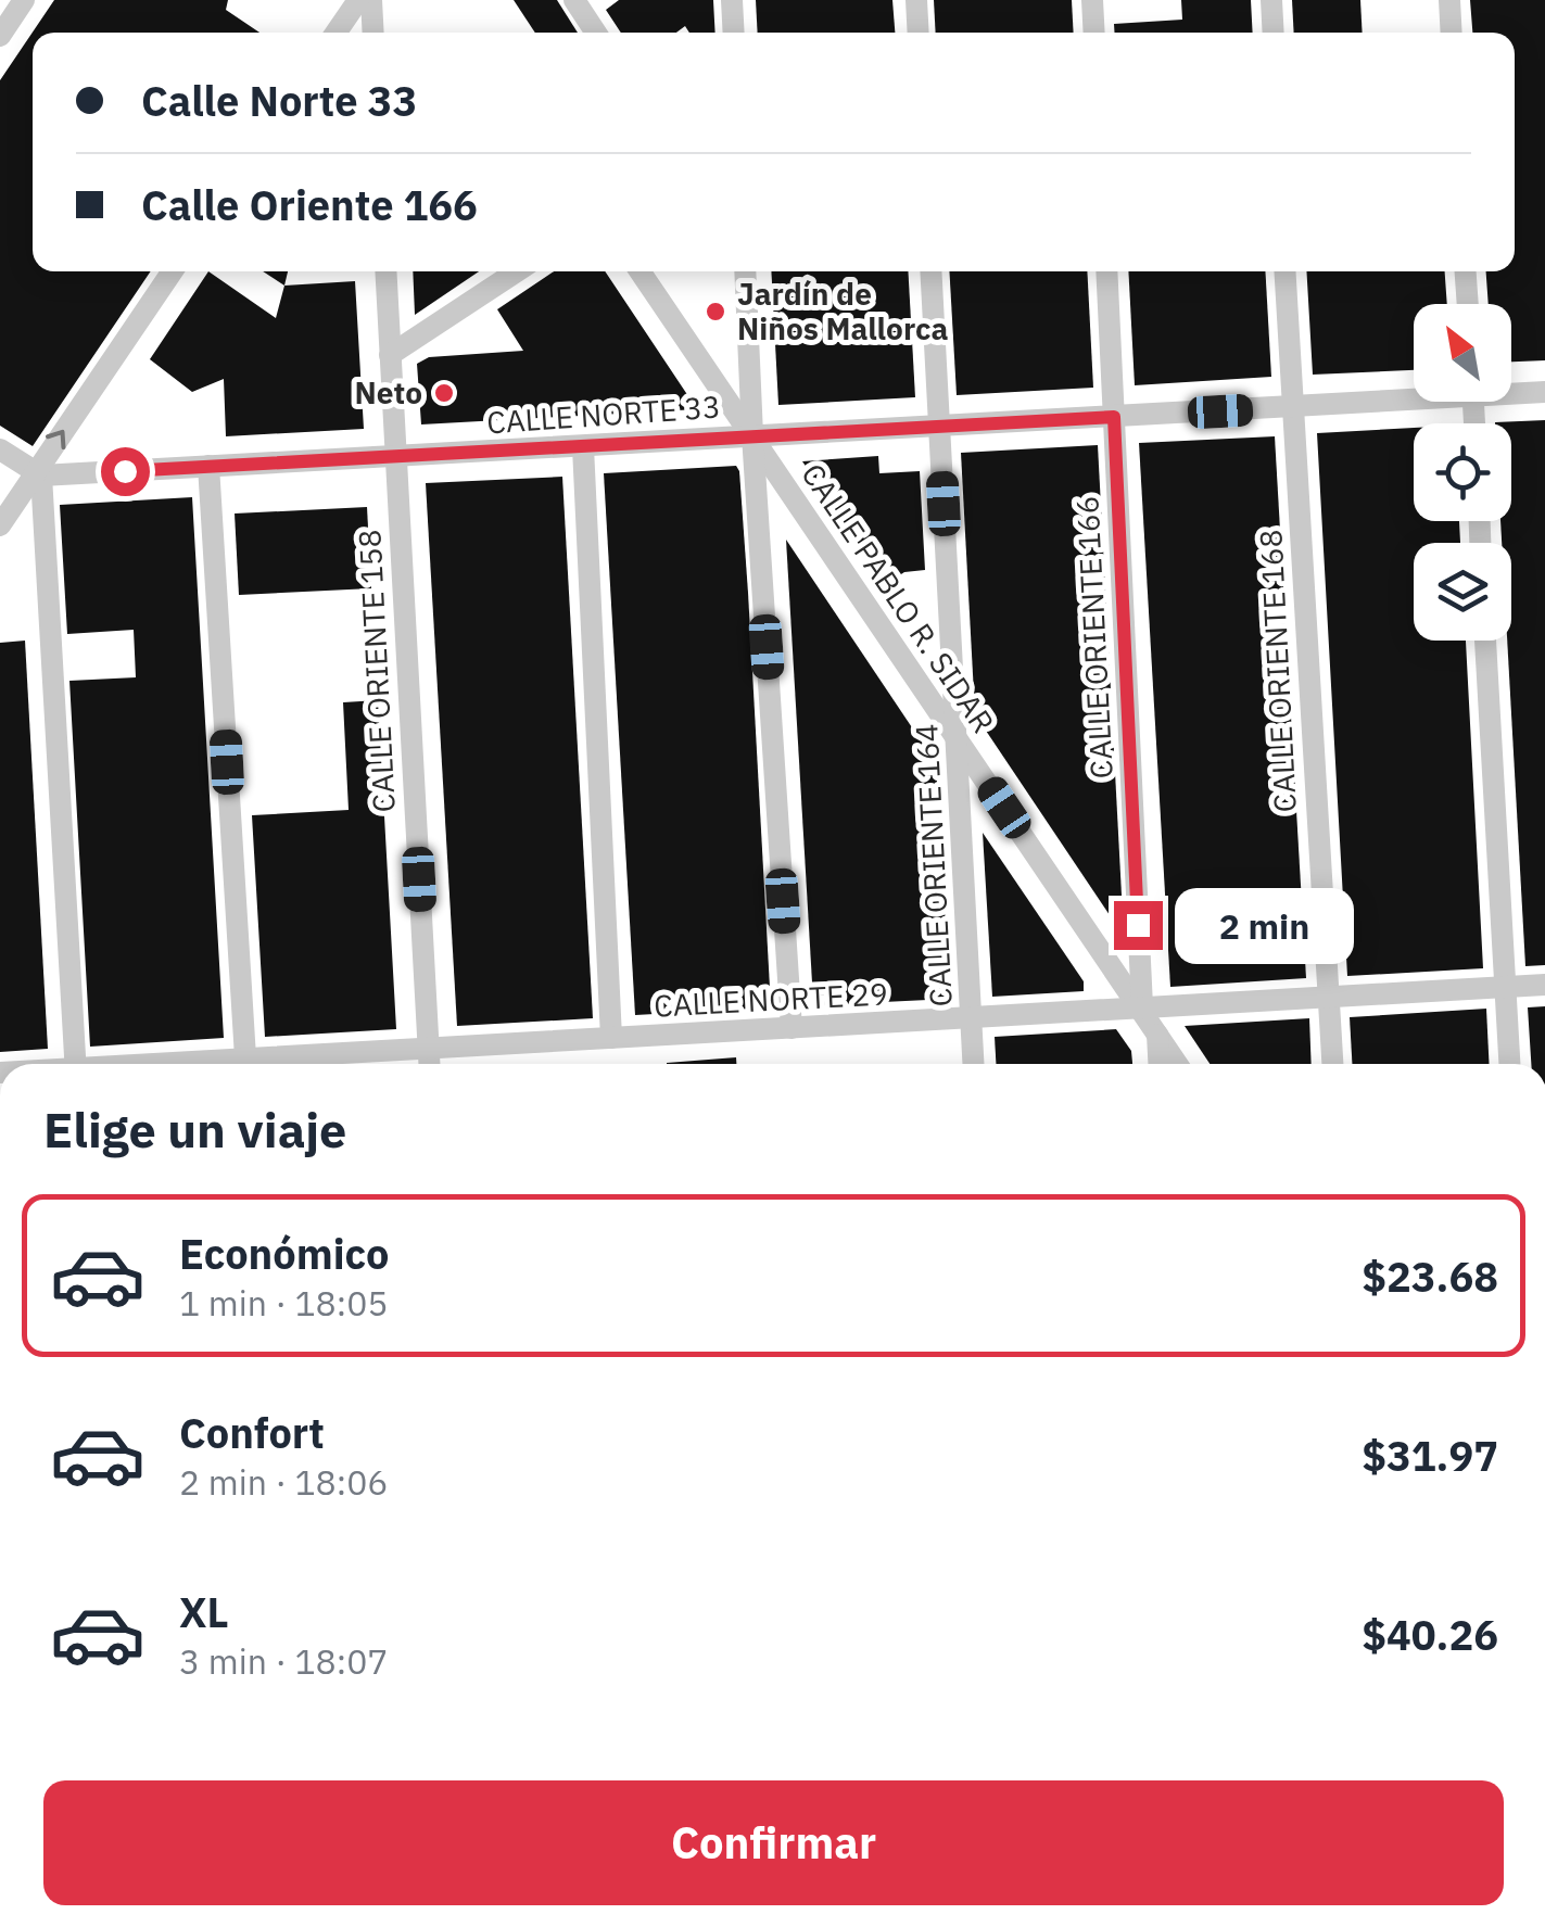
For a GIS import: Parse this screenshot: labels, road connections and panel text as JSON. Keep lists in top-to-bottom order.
{
  "streets": {
    "street": [
      "CALLE NORTE 33",
      "CALLE PABLO R. SIDAR",
      "CALLE ORIENTE 166",
      "CALLE ORIENTE 158",
      "CALLE ORIENTE 168",
      "CALLE ORIENTE 164",
      "CALLE NORTE 29"
    ]
  },
  "crossings": [
    ["CALLE NORTE 33", "CALLE PABLO R. SIDAR"],
    ["CALLE NORTE 33", "CALLE ORIENTE 166"],
    ["CALLE NORTE 33", "CALLE ORIENTE 158"],
    ["CALLE NORTE 33", "CALLE ORIENTE 168"],
    ["CALLE NORTE 33", "CALLE ORIENTE 164"],
    ["CALLE PABLO R. SIDAR", "CALLE ORIENTE 166"],
    ["CALLE PABLO R. SIDAR", "CALLE ORIENTE 164"],
    ["CALLE PABLO R. SIDAR", "CALLE NORTE 29"],
    ["CALLE ORIENTE 166", "CALLE NORTE 29"],
    ["CALLE ORIENTE 158", "CALLE NORTE 29"],
    ["CALLE ORIENTE 168", "CALLE NORTE 29"],
    ["CALLE ORIENTE 164", "CALLE NORTE 29"]
  ],
  "places": ["Jardín de Niños Mallorca", "Neto"],
  "north": "top left",
  "page": {
    "banner": ["Calle Norte 33", "Calle Oriente 166"],
    "bubble": "2 min",
    "heading": "Elige un viaje",
    "list": [
      {
        "name": "Económico",
        "note": "1 min · 18:05",
        "value": "$23.68"
      },
      {
        "name": "Confort",
        "note": "2 min · 18:06",
        "value": "$31.97"
      },
      {
        "name": "XL",
        "note": "3 min · 18:07",
        "value": "$40.26"
      }
    ],
    "buttons": "Confirmar"
  }
}
